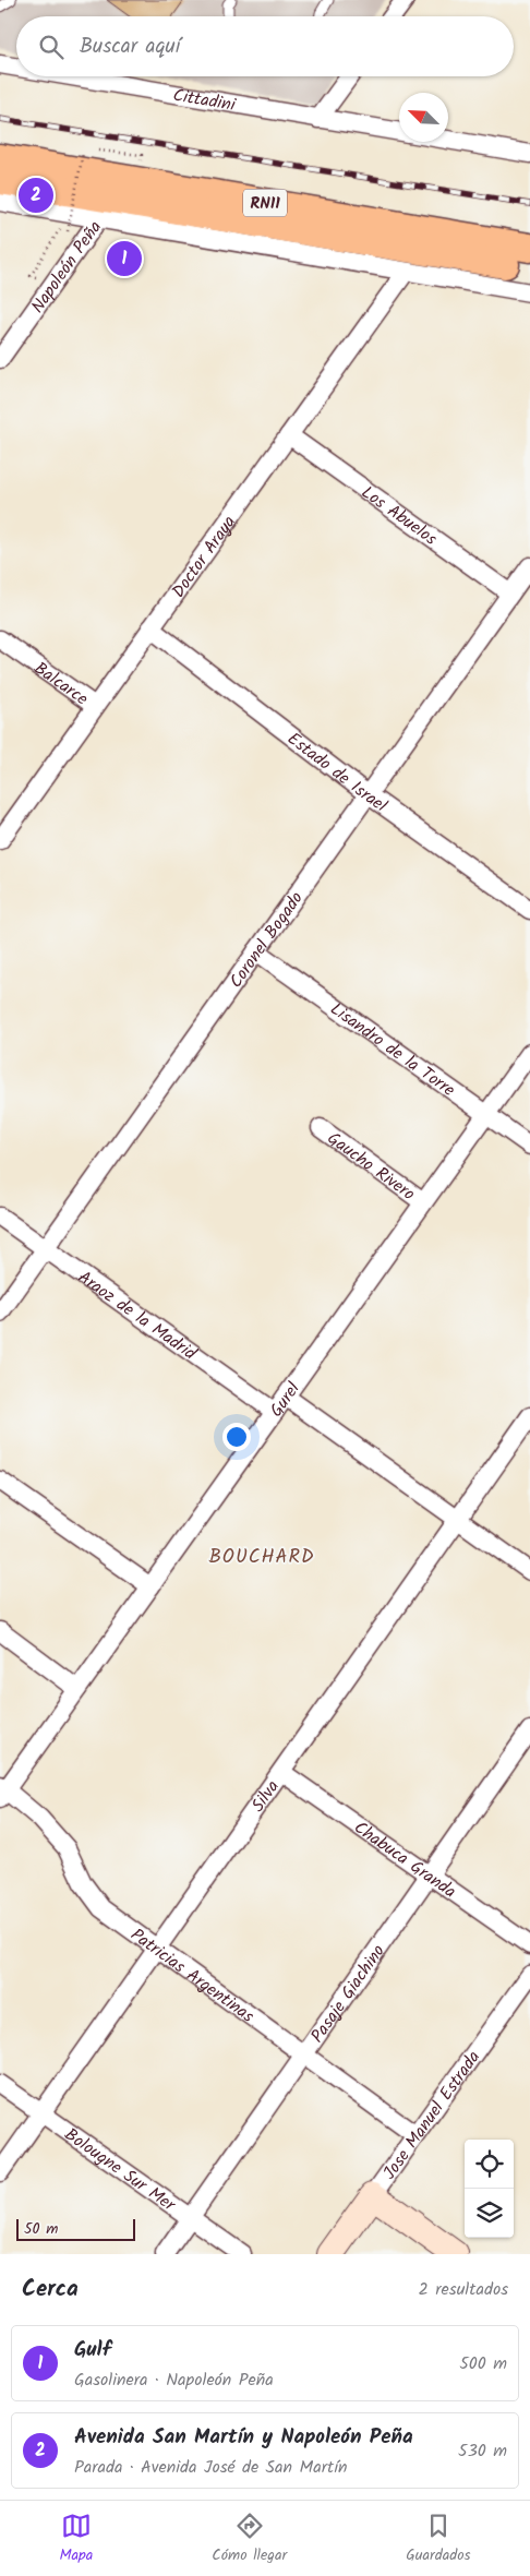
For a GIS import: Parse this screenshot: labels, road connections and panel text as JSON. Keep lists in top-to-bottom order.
{
  "streets": {
    "main road": ["RN11", "Jose Manuel Estrada"],
    "street": [
      "Cittadini",
      "Napoleón Peña",
      "Los Abuelos",
      "Doctor Araya",
      "Balcarce",
      "Estado de Israel",
      "Coronel Bogado",
      "Lisandro de la Torre",
      "Gaucho Rivero",
      "Araoz de la Madrid",
      "Gurel",
      "Silva",
      "Chabuca Granda",
      "Patricias Argentinas",
      "Pasaje Giachino",
      "Bolougne Sur Mer"
    ]
  },
  "crossings": [
    ["RN11", "Napoleón Peña"],
    ["Los Abuelos", "Doctor Araya"],
    ["Los Abuelos", "Coronel Bogado"],
    ["Doctor Araya", "Balcarce"],
    ["Doctor Araya", "Estado de Israel"],
    ["Estado de Israel", "Coronel Bogado"],
    ["Coronel Bogado", "Lisandro de la Torre"],
    ["Coronel Bogado", "Araoz de la Madrid"],
    ["Lisandro de la Torre", "Gurel"],
    ["Gaucho Rivero", "Gurel"],
    ["Araoz de la Madrid", "Gurel"],
    ["Gurel", "Patricias Argentinas"],
    ["Silva", "Chabuca Granda"],
    ["Silva", "Patricias Argentinas"],
    ["Silva", "Bolougne Sur Mer"],
    ["Chabuca Granda", "Pasaje Giachino"],
    ["Patricias Argentinas", "Pasaje Giachino"],
    ["Patricias Argentinas", "Jose Manuel Estrada"],
    ["Pasaje Giachino", "Bolougne Sur Mer"]
  ],
  "districts": ["BOUCHARD"],
  "scale_bar": "50 m",
  "north": "top left",
  "page": {
    "search": "Buscar aquí",
    "pins": ["2", "1"],
    "scale": "50 m",
    "heading": ["Cerca", "2 resultados"],
    "list": [
      {
        "mark": "1",
        "name": "Gulf",
        "note": "Gasolinera · Napoleón Peña",
        "value": "500 m"
      },
      {
        "mark": "2",
        "name": "Avenida San Martín y Napoleón Peña",
        "note": "Parada · Avenida José de San Martín",
        "value": "530 m"
      }
    ],
    "nav": ["Mapa", "Cómo llegar", "Guardados"]
  }
}
